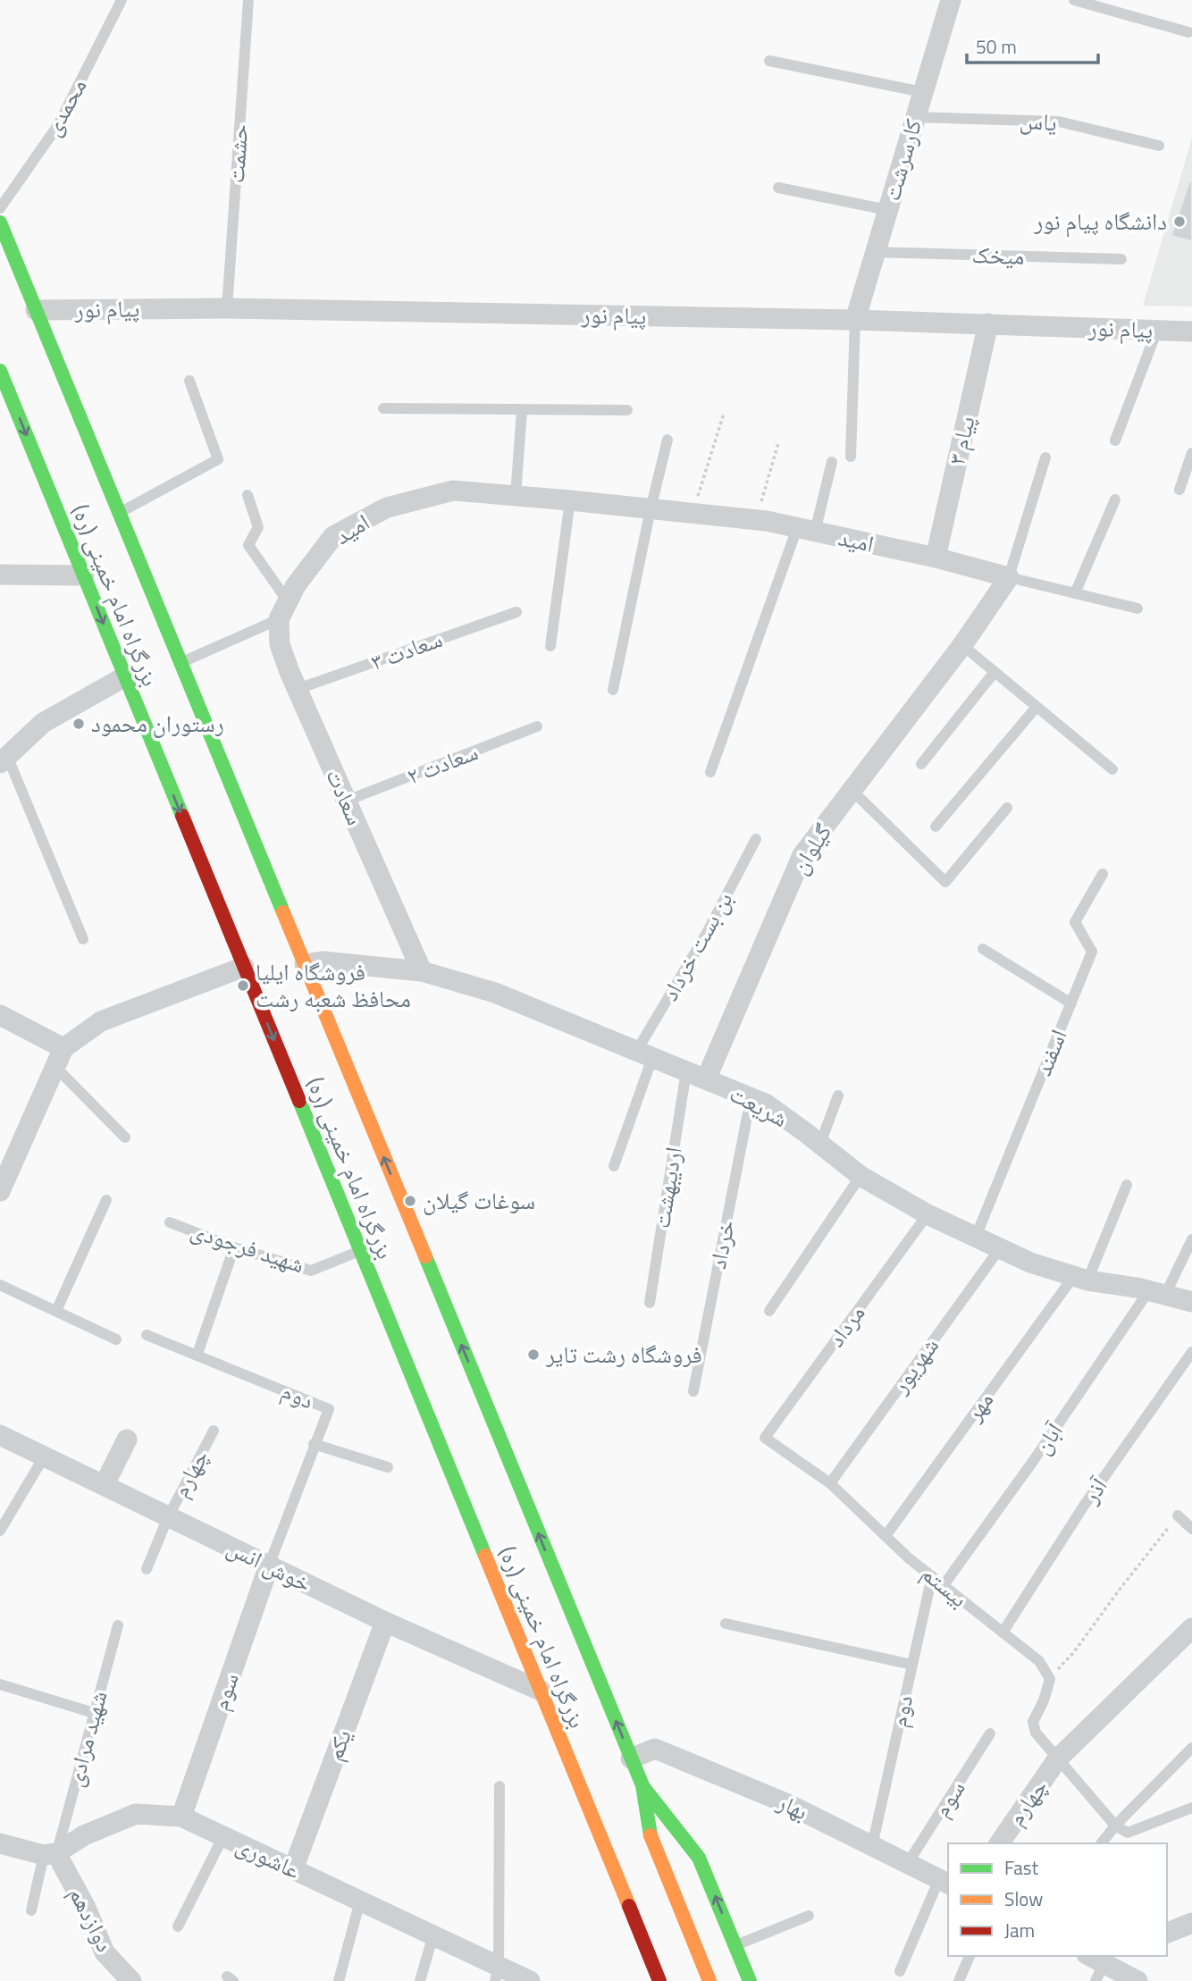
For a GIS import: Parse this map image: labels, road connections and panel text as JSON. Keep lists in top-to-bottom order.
{
  "streets": {
    "highway": ["بزرگراه امام خمینی (ره)"],
    "street": [
      "کارسرشت",
      "پیام نور",
      "پیام ۳",
      "امید",
      "سعادت",
      "گیلوان",
      "شریعت",
      "چهارم",
      "خوش انس",
      "سوم",
      "یکم",
      "بهار",
      "عاشوری",
      "دوازدهم"
    ],
    "lane": [
      "محمدی",
      "یاس",
      "حشمت",
      "میخک",
      "سعادت ۳",
      "سعادت ۲",
      "بن بست خرداد",
      "اسفند",
      "اردیبهشت",
      "خرداد",
      "شهید فرجودی",
      "مرداد",
      "شهریور",
      "دوم",
      "مهر",
      "آبان",
      "آذر",
      "بیستم",
      "شهید مرادی"
    ]
  },
  "crossings": [
    ["یاس", "کارسرشت"],
    ["حشمت", "پیام نور"],
    ["کارسرشت", "میخک"],
    ["کارسرشت", "پیام نور"],
    ["پیام نور", "پیام ۳"],
    ["پیام نور", "بزرگراه امام خمینی (ره)"],
    ["پیام ۳", "امید"],
    ["امید", "سعادت"],
    ["امید", "گیلوان"],
    ["بزرگراه امام خمینی (ره)", "شریعت"],
    ["بزرگراه امام خمینی (ره)", "شهید فرجودی"],
    ["بزرگراه امام خمینی (ره)", "خوش انس"],
    ["بزرگراه امام خمینی (ره)", "بهار"],
    ["سعادت ۳", "سعادت"],
    ["سعادت ۲", "سعادت"],
    ["سعادت", "شریعت"],
    ["گیلوان", "شریعت"],
    ["بن بست خرداد", "شریعت"],
    ["اسفند", "شریعت"],
    ["شریعت", "اردیبهشت"],
    ["شریعت", "خرداد"],
    ["شریعت", "مرداد"],
    ["شریعت", "شهریور"],
    ["شریعت", "مهر"],
    ["شریعت", "آبان"],
    ["مرداد", "بیستم"],
    ["شهریور", "بیستم"],
    ["دوم", "خوش انس"],
    ["دوم", "بیستم"],
    ["دوم", "سوم"],
    ["دوم", "بهار"],
    ["مهر", "بیستم"],
    ["آبان", "بیستم"],
    ["چهارم", "خوش انس"],
    ["آذر", "بیستم"],
    ["خوش انس", "سوم"],
    ["خوش انس", "یکم"],
    ["سوم", "بهار"],
    ["سوم", "عاشوری"],
    ["شهید مرادی", "عاشوری"],
    ["شهید مرادی", "دوازدهم"],
    ["یکم", "عاشوری"],
    ["عاشوری", "دوازدهم"]
  ],
  "places": [
    "دانشگاه پیام نور",
    "رستوران محمود",
    "فروشگاه ایلیا محافظ شعبه رشت",
    "سوغات گیلان",
    "فروشگاه رشت تاير"
  ],
  "legend": ["Fast", "Slow", "Jam"],
  "scale_bar": "50 m"
}
